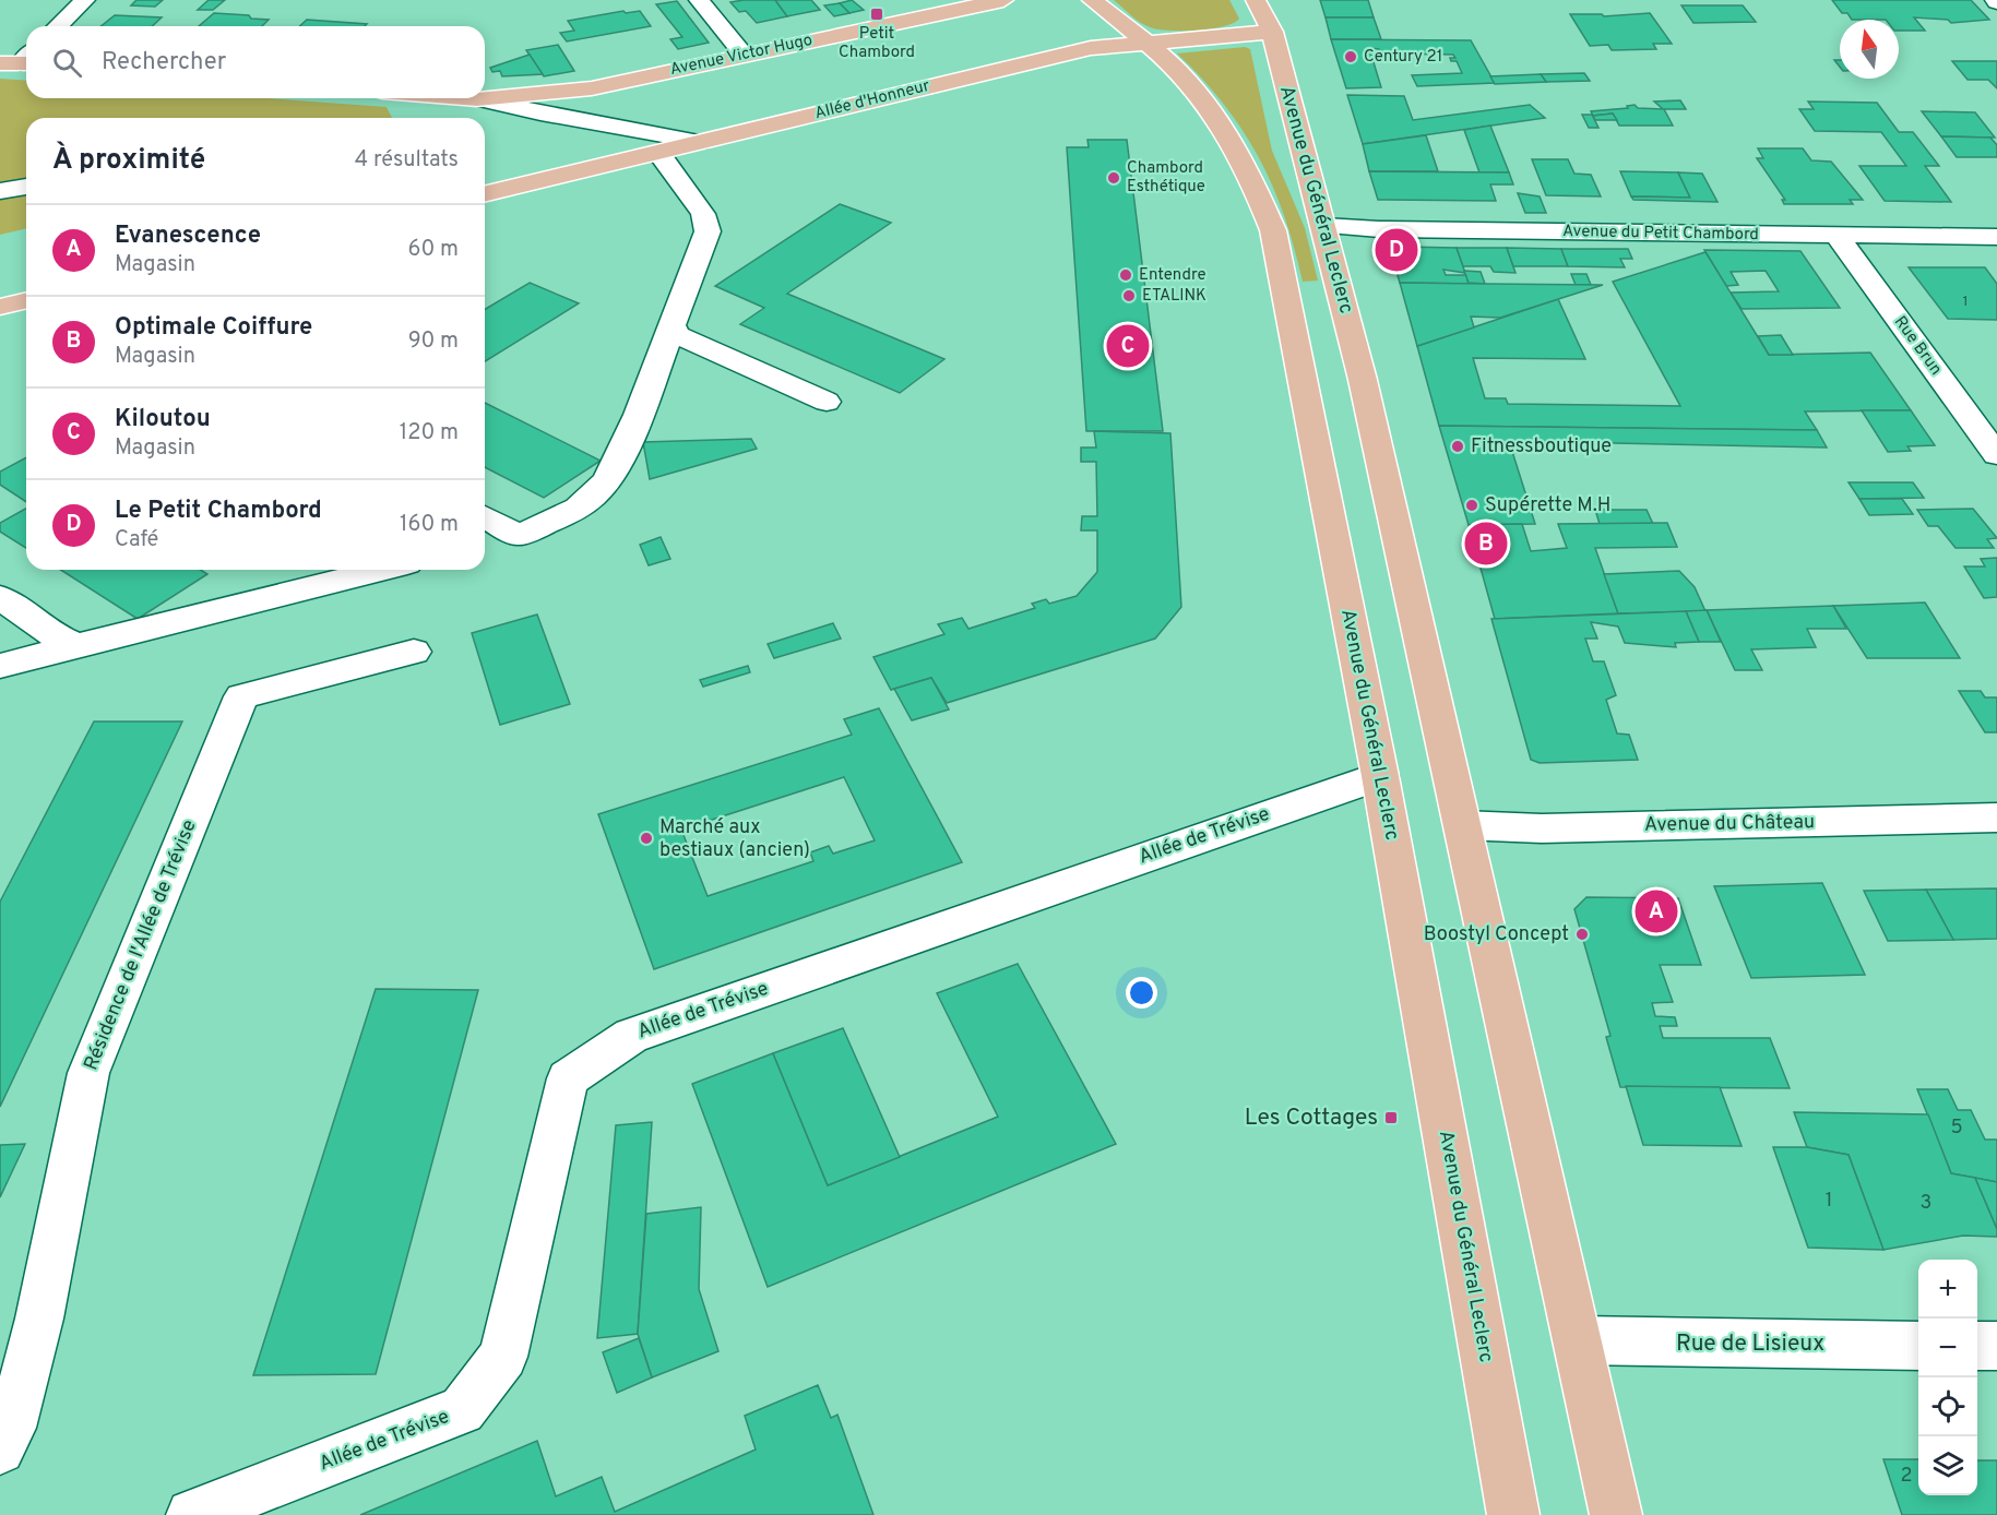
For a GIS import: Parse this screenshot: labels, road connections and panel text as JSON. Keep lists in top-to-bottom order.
{
  "streets": {
    "main road": ["Avenue Victor Hugo", "Allée d'Honneur", "Avenue du Général Leclerc"],
    "street": [
      "Avenue du Petit Chambord",
      "Rue Brun",
      "Avenue du Château",
      "Allée de Trévise",
      "Résidence de l'Allée de Trévise",
      "Rue de Lisieux"
    ]
  },
  "crossings": [
    ["Allée d'Honneur", "Avenue du Général Leclerc"],
    ["Avenue du Général Leclerc", "Avenue du Petit Chambord"],
    ["Avenue du Général Leclerc", "Avenue du Château"],
    ["Avenue du Général Leclerc", "Allée de Trévise"],
    ["Avenue du Général Leclerc", "Rue de Lisieux"],
    ["Avenue du Petit Chambord", "Rue Brun"]
  ],
  "places": {
    "transit": ["Petit Chambord", "Les Cottages"],
    "other": [
      "Century 21",
      "Chambord Esthétique",
      "Entendre",
      "ETALINK",
      "Fitnessboutique",
      "Supérette M.H",
      "Marché aux bestiaux (ancien)",
      "Boostyl Concept"
    ]
  },
  "house_numbers": [
    "1",
    "5",
    "1",
    "3",
    "2"
  ],
  "north": "top",
  "page": {
    "search": "Rechercher",
    "heading": ["À proximité", "4 résultats"],
    "list": [
      {
        "mark": "A",
        "name": "Evanescence",
        "note": "Magasin",
        "value": "60 m"
      },
      {
        "mark": "B",
        "name": "Optimale Coiffure",
        "note": "Magasin",
        "value": "90 m"
      },
      {
        "mark": "C",
        "name": "Kiloutou",
        "note": "Magasin",
        "value": "120 m"
      },
      {
        "mark": "D",
        "name": "Le Petit Chambord",
        "note": "Café",
        "value": "160 m"
      }
    ],
    "pins": [
      "D",
      "C",
      "B",
      "A"
    ],
    "map_buttons": ["+", "−"]
  }
}
